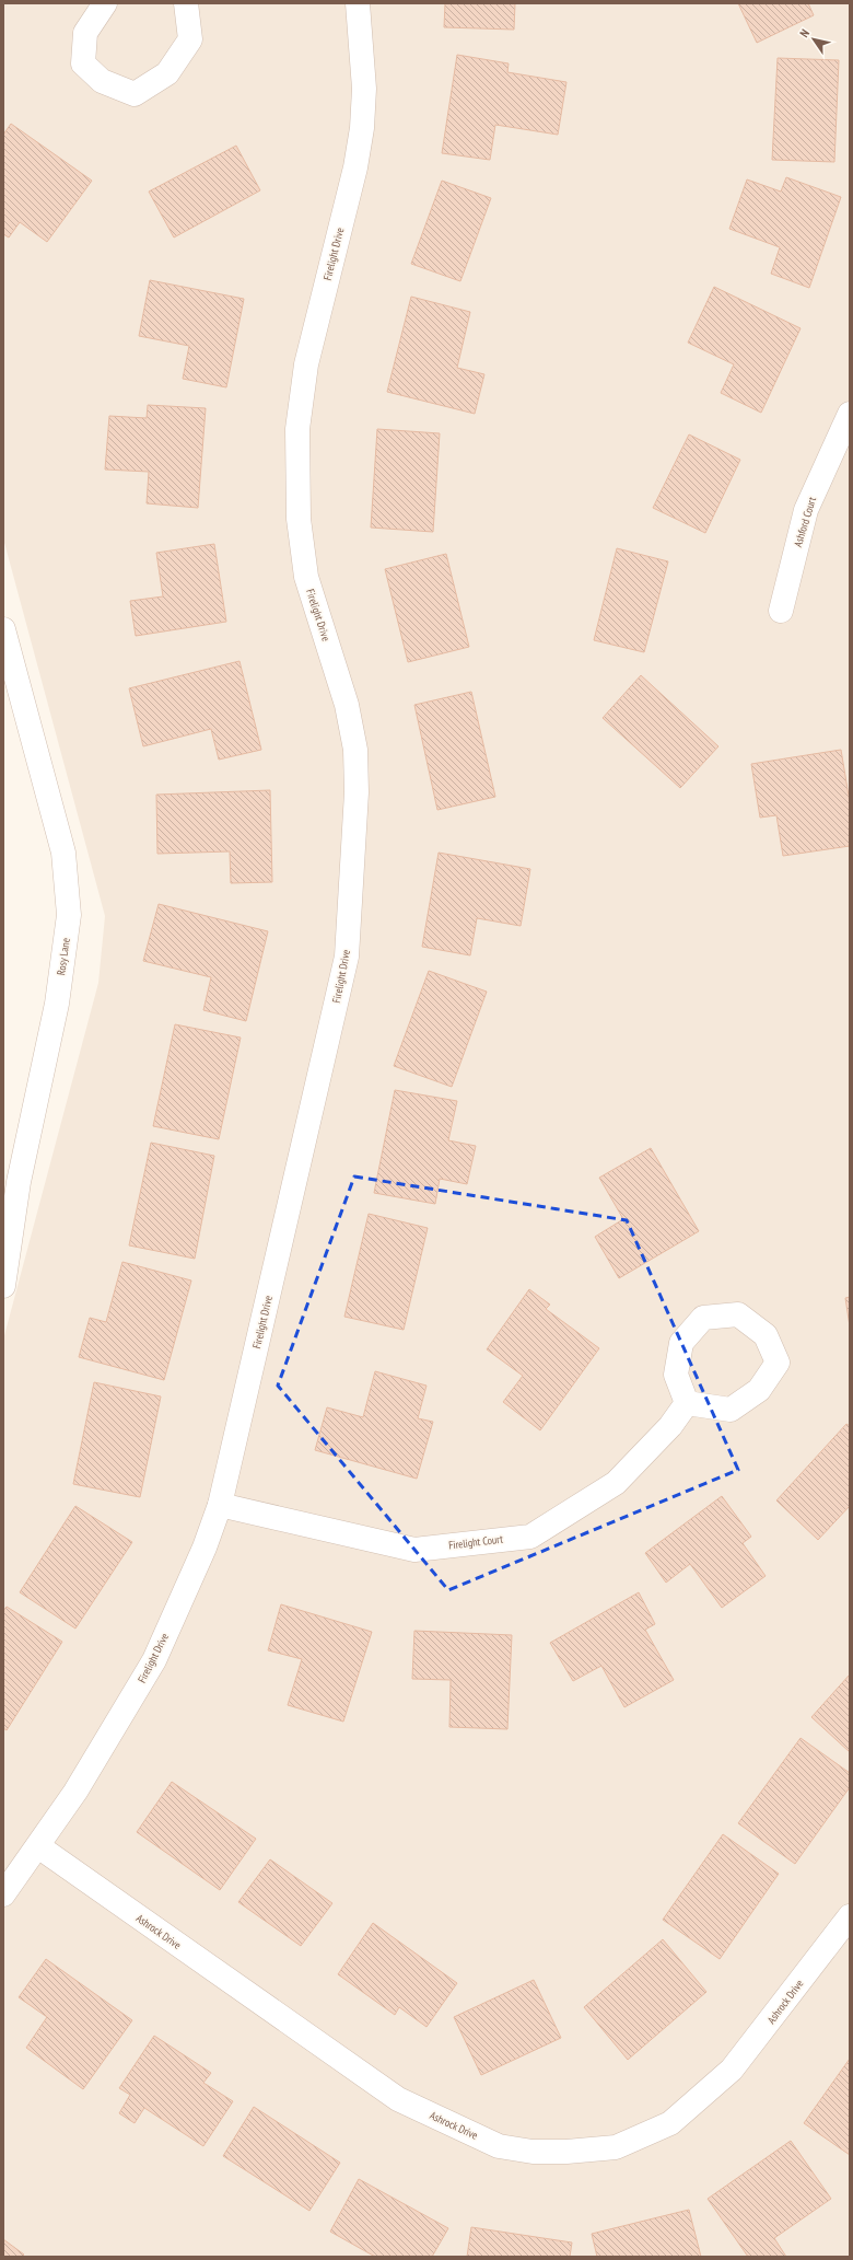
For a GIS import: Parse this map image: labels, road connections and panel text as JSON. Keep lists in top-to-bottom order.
{
  "streets": {
    "street": [
      "Firelight Drive",
      "Ashford Court",
      "Rosy Lane",
      "Firelight Court",
      "Ashrock Drive"
    ]
  },
  "crossings": [
    ["Firelight Drive", "Firelight Court"],
    ["Firelight Drive", "Ashrock Drive"]
  ],
  "north": "top left"
}
